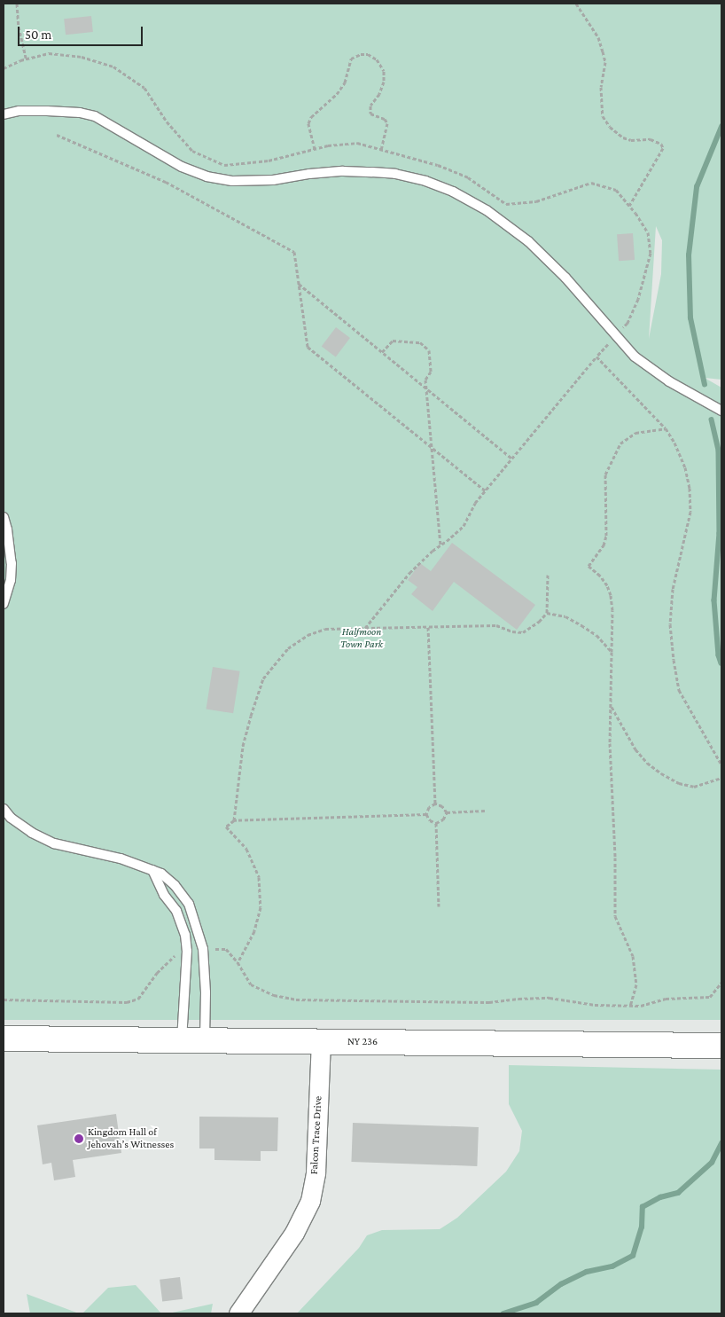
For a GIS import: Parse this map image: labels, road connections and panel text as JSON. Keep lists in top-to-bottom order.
{
  "streets": {
    "main road": ["NY 236"],
    "street": ["Falcon Trace Drive"]
  },
  "crossings": [
    ["NY 236", "Falcon Trace Drive"]
  ],
  "parks": ["Halfmoon Town Park"],
  "places": ["Kingdom Hall of Jehovah’s Witnesses"],
  "scale_bar": "50 m"
}
